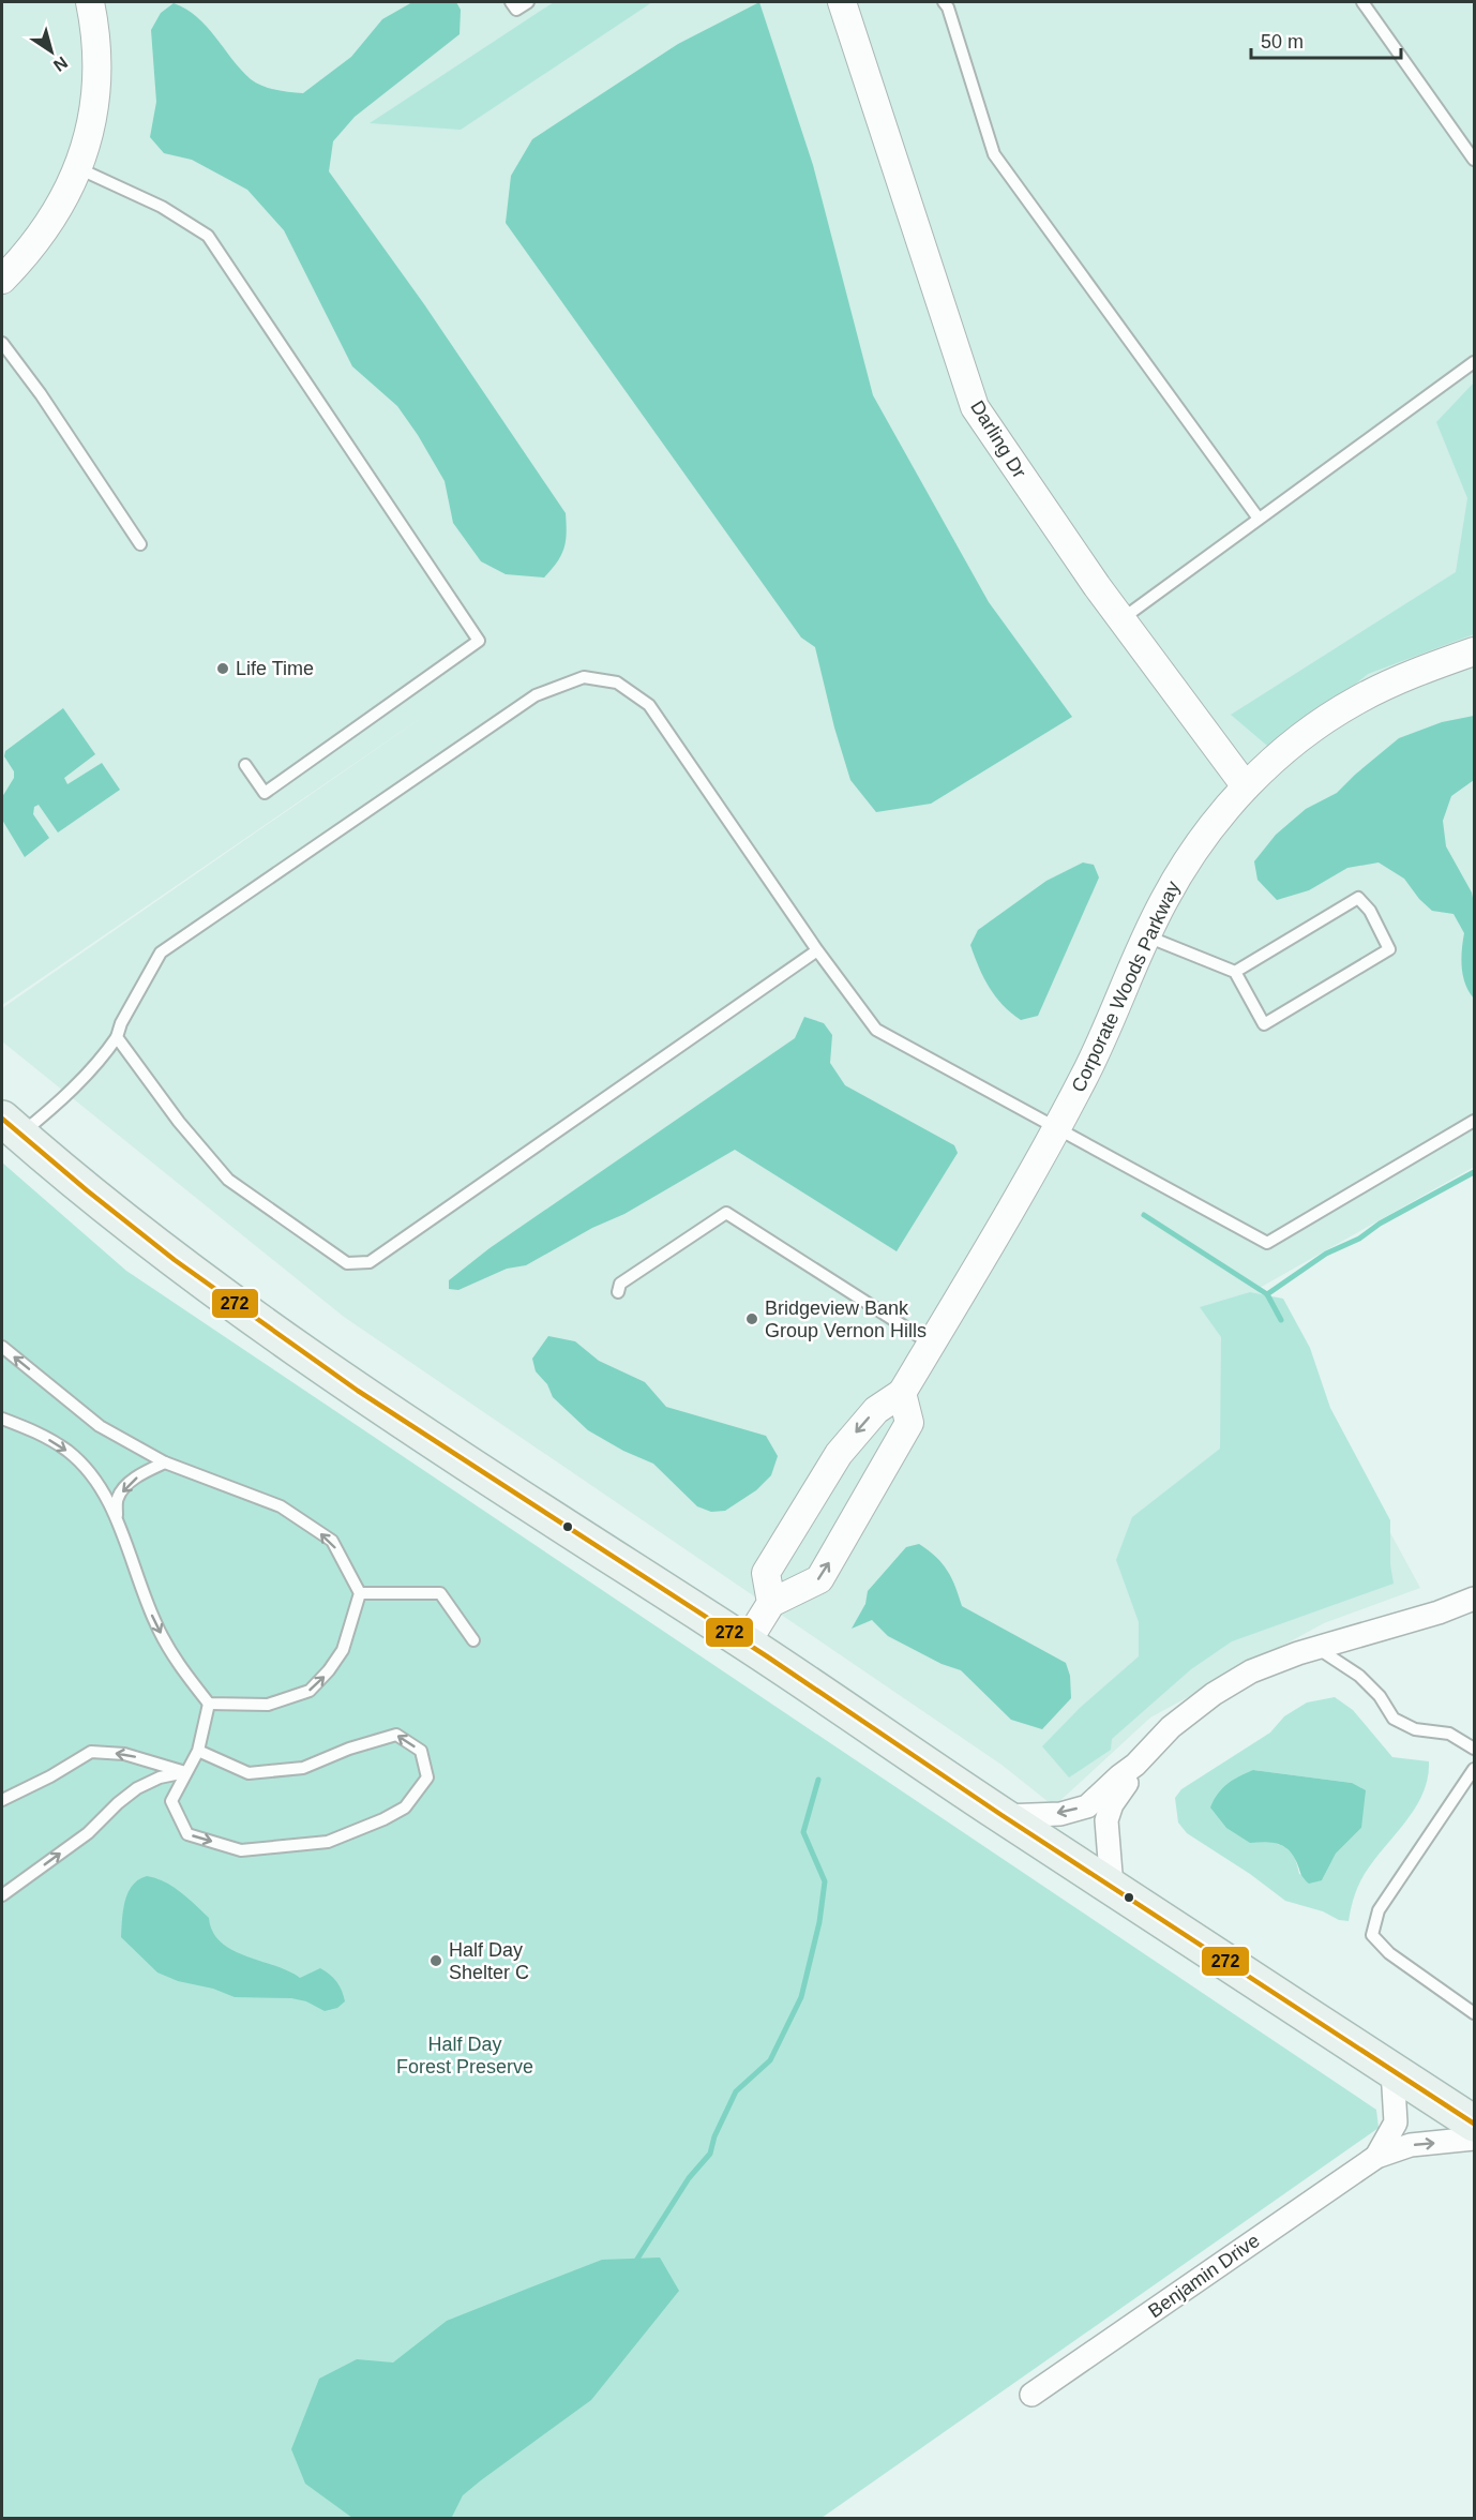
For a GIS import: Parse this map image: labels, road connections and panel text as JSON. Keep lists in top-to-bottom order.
{
  "streets": {
    "street": ["Darling Dr", "Corporate Woods Parkway", "Benjamin Drive"]
  },
  "crossings": [
    ["Darling Dr", "Corporate Woods Parkway"]
  ],
  "parks": ["Half Day Forest Preserve"],
  "places": ["Life Time", "Bridgeview Bank Group Vernon Hills", "Half Day Shelter C"],
  "lines": ["transit line 272"],
  "scale_bar": "50 m",
  "north": "bottom right"
}
